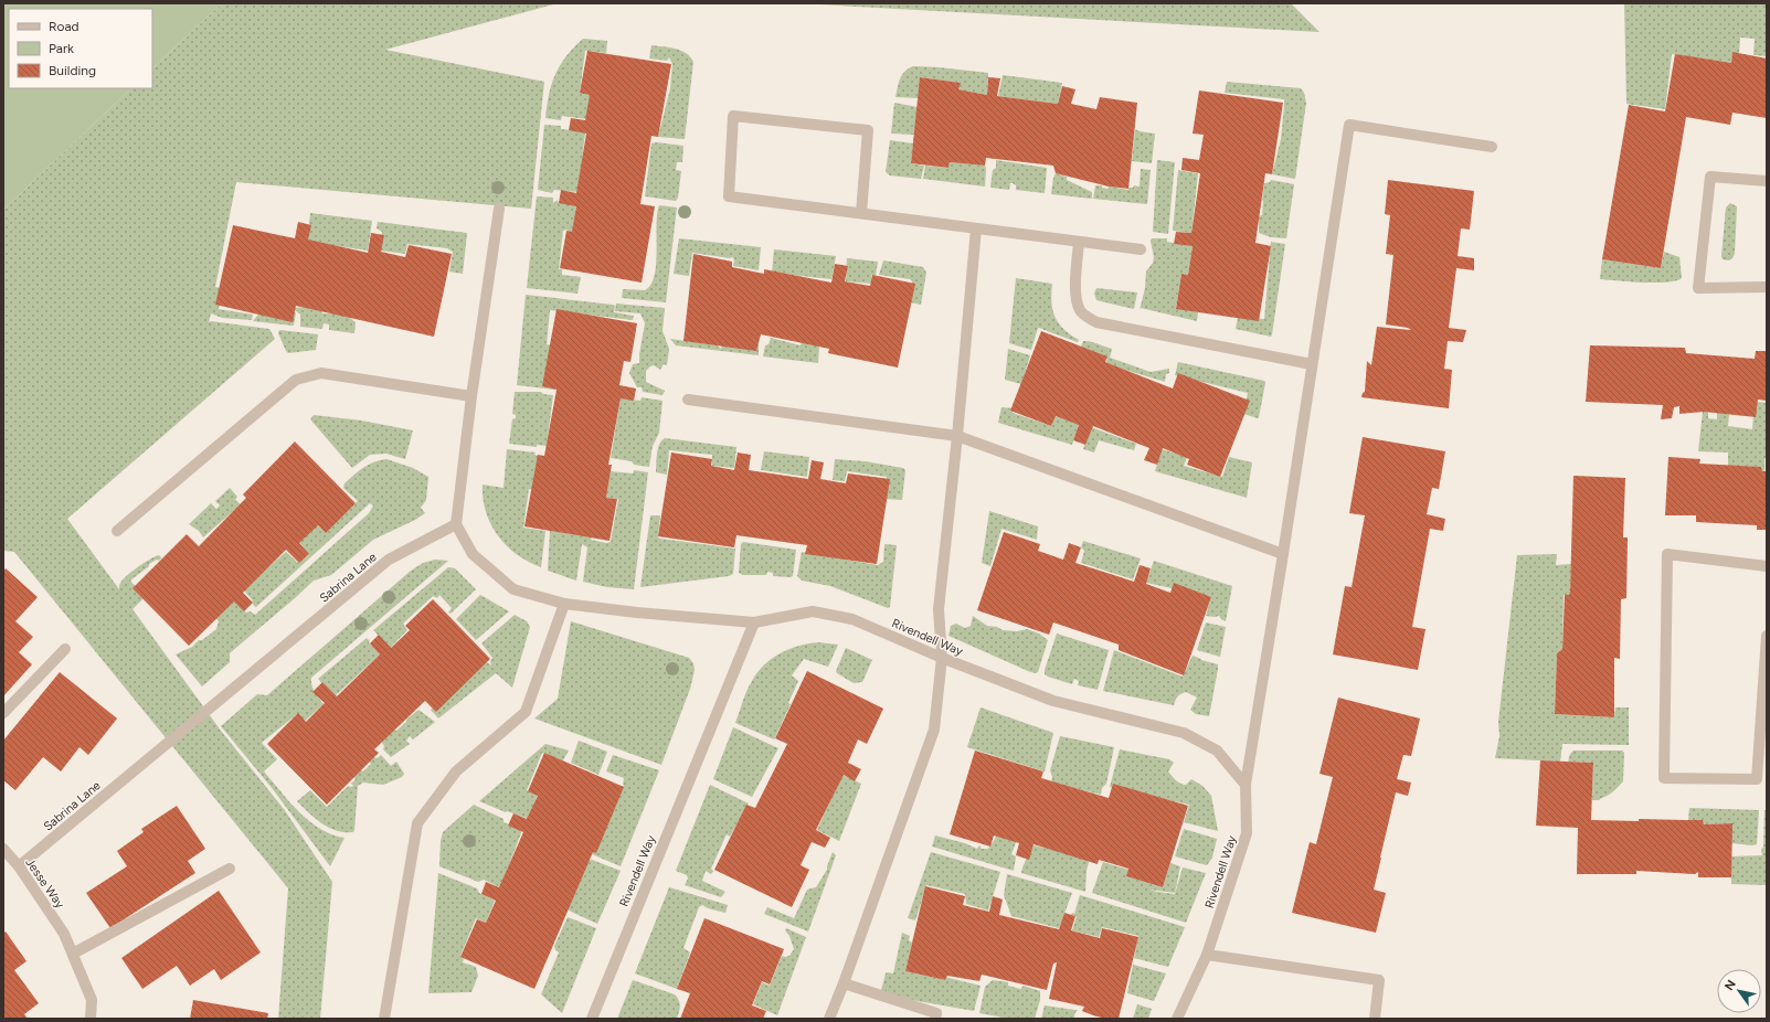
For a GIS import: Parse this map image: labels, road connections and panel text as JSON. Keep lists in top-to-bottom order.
{
  "streets": {
    "street": ["Sabrina Lane", "Rivendell Way", "Jesse Way"]
  },
  "crossings": [
    ["Sabrina Lane", "Jesse Way"]
  ],
  "legend": ["Road", "Park", "Building"],
  "north": "top left"
}
